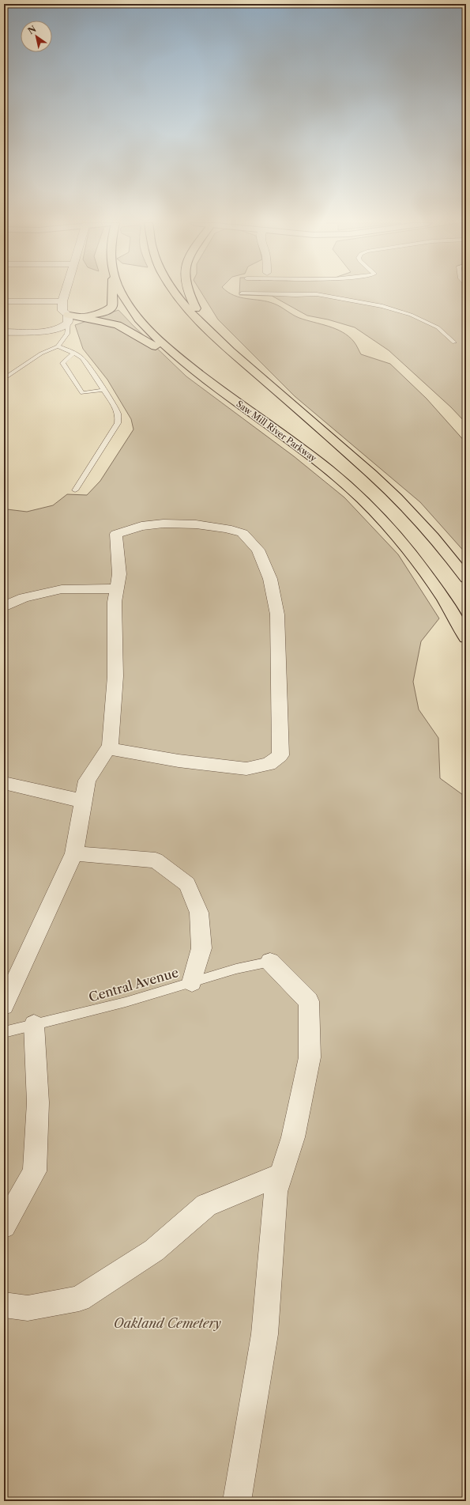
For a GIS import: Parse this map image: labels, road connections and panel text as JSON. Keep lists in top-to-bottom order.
{
  "streets": {
    "highway": ["Saw Mill River Parkway"],
    "lane": ["Central Avenue"]
  },
  "parks": ["Oakland Cemetery"],
  "north": "top left"
}
